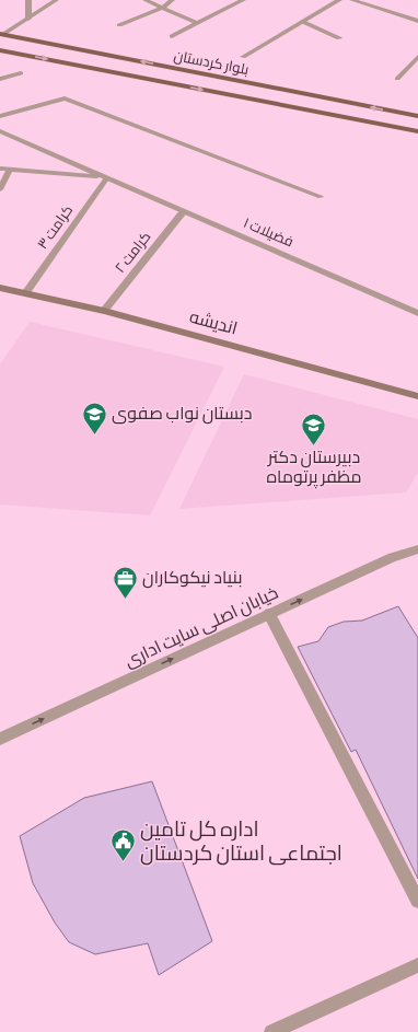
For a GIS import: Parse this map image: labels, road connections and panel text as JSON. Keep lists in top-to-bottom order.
{
  "streets": {
    "main road": ["بلوار کردستان"],
    "street": [
      "کرامت ۳",
      "فضیلات ۱",
      "کرامت ۲",
      "اندیشه",
      "خیابان اصلی سایت اداری"
    ]
  },
  "crossings": [
    ["کرامت ۳", "فضیلات ۱"],
    ["کرامت ۳", "اندیشه"],
    ["فضیلات ۱", "کرامت ۲"],
    ["کرامت ۲", "اندیشه"]
  ],
  "one_way": ["خیابان اصلی سایت اداری"],
  "places": {
    "school or university": ["دبستان نواب صفوی", "دبیرستان دکتر مظفر پرتوماه"],
    "office": ["بنیاد نیکوکاران"],
    "public building": ["اداره کل تامین اجتماعی استان کردستان"]
  }
}
